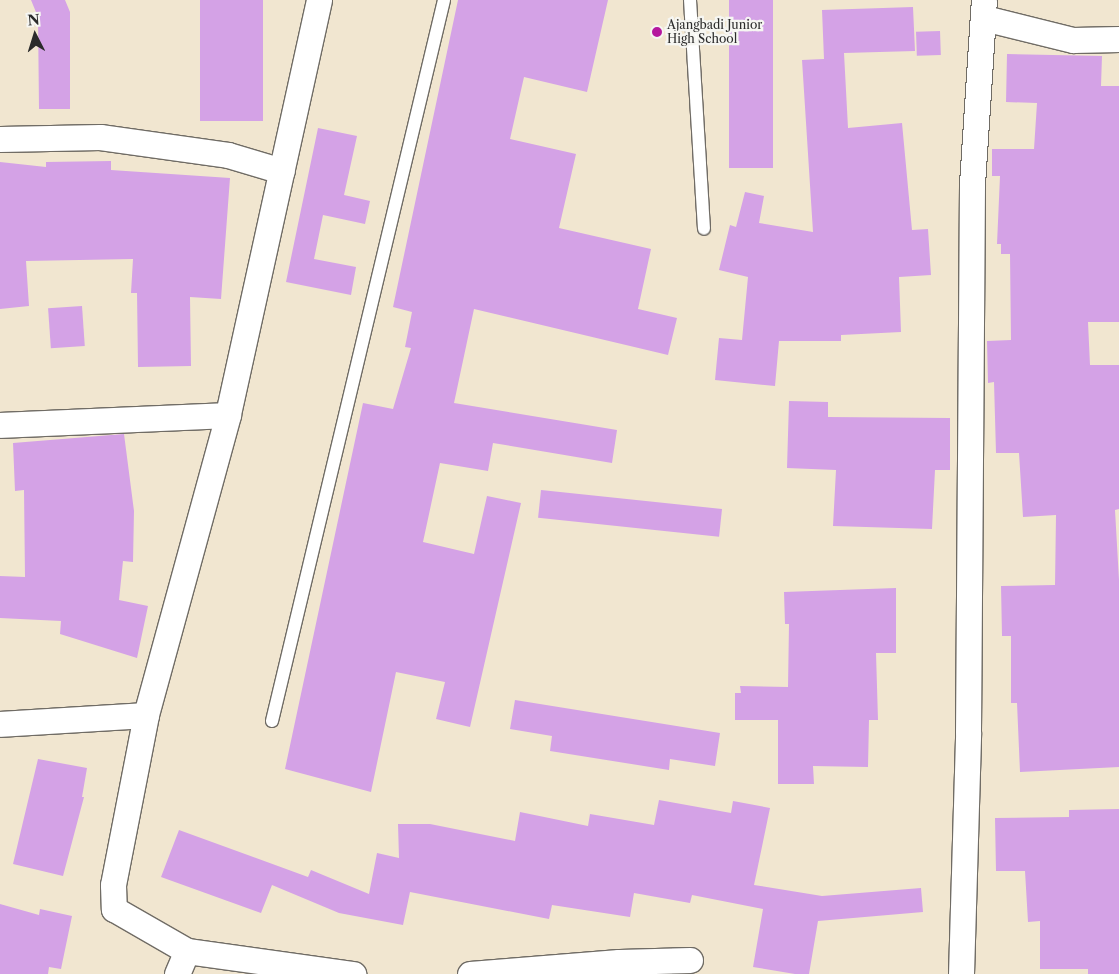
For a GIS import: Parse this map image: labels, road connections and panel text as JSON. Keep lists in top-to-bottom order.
{
  "places": ["Ajangbadi Junior High School"],
  "north": "top"
}
